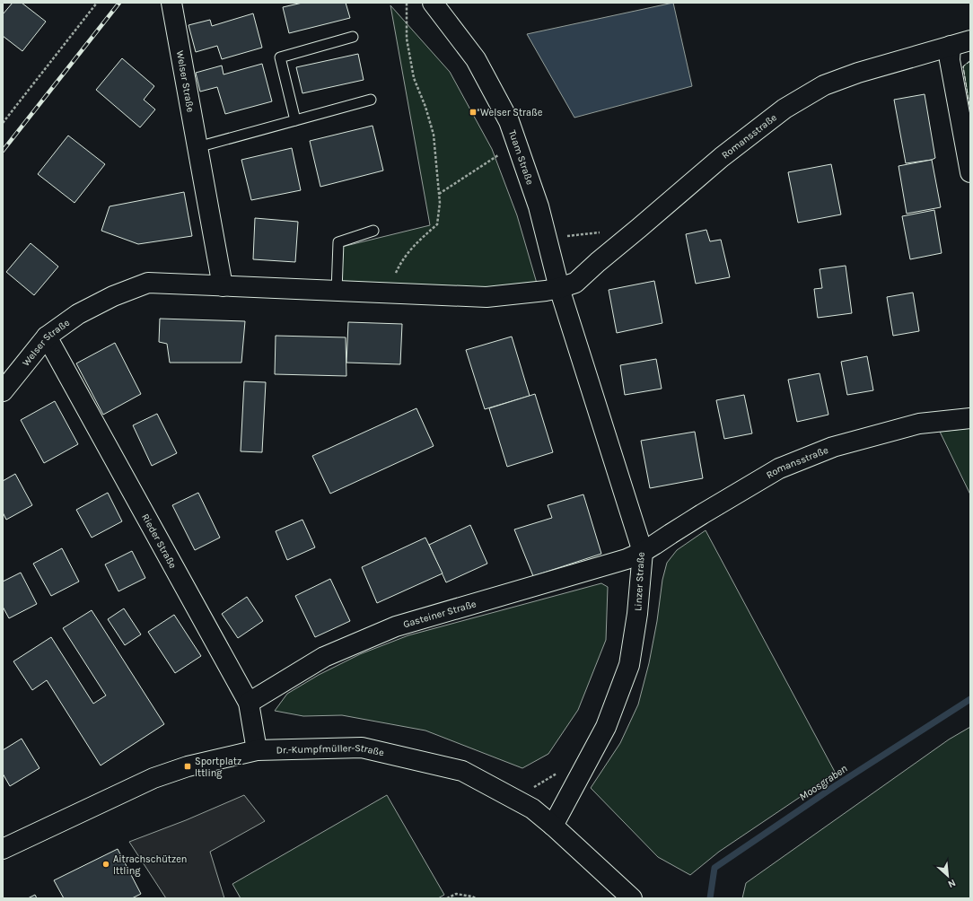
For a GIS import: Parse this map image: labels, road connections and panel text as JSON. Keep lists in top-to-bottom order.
{
  "streets": {
    "street": [
      "Welser Straße",
      "Romansstraße",
      "Tuam Straße",
      "Rieder Straße",
      "Linzer Straße",
      "Gasteiner Straße",
      "Dr.-Kumpfmüller-Straße"
    ]
  },
  "crossings": [
    ["Welser Straße", "Romansstraße"],
    ["Welser Straße", "Tuam Straße"],
    ["Welser Straße", "Rieder Straße"],
    ["Welser Straße", "Linzer Straße"],
    ["Romansstraße", "Tuam Straße"],
    ["Romansstraße", "Linzer Straße"],
    ["Romansstraße", "Gasteiner Straße"],
    ["Tuam Straße", "Linzer Straße"],
    ["Rieder Straße", "Gasteiner Straße"],
    ["Rieder Straße", "Dr.-Kumpfmüller-Straße"],
    ["Linzer Straße", "Gasteiner Straße"],
    ["Linzer Straße", "Dr.-Kumpfmüller-Straße"]
  ],
  "water": ["Moosgraben"],
  "places": {
    "transit": ["Welser Straße", "Sportplatz Ittling"],
    "other": ["Aitrachschützen Ittling"]
  },
  "north": "bottom right"
}
